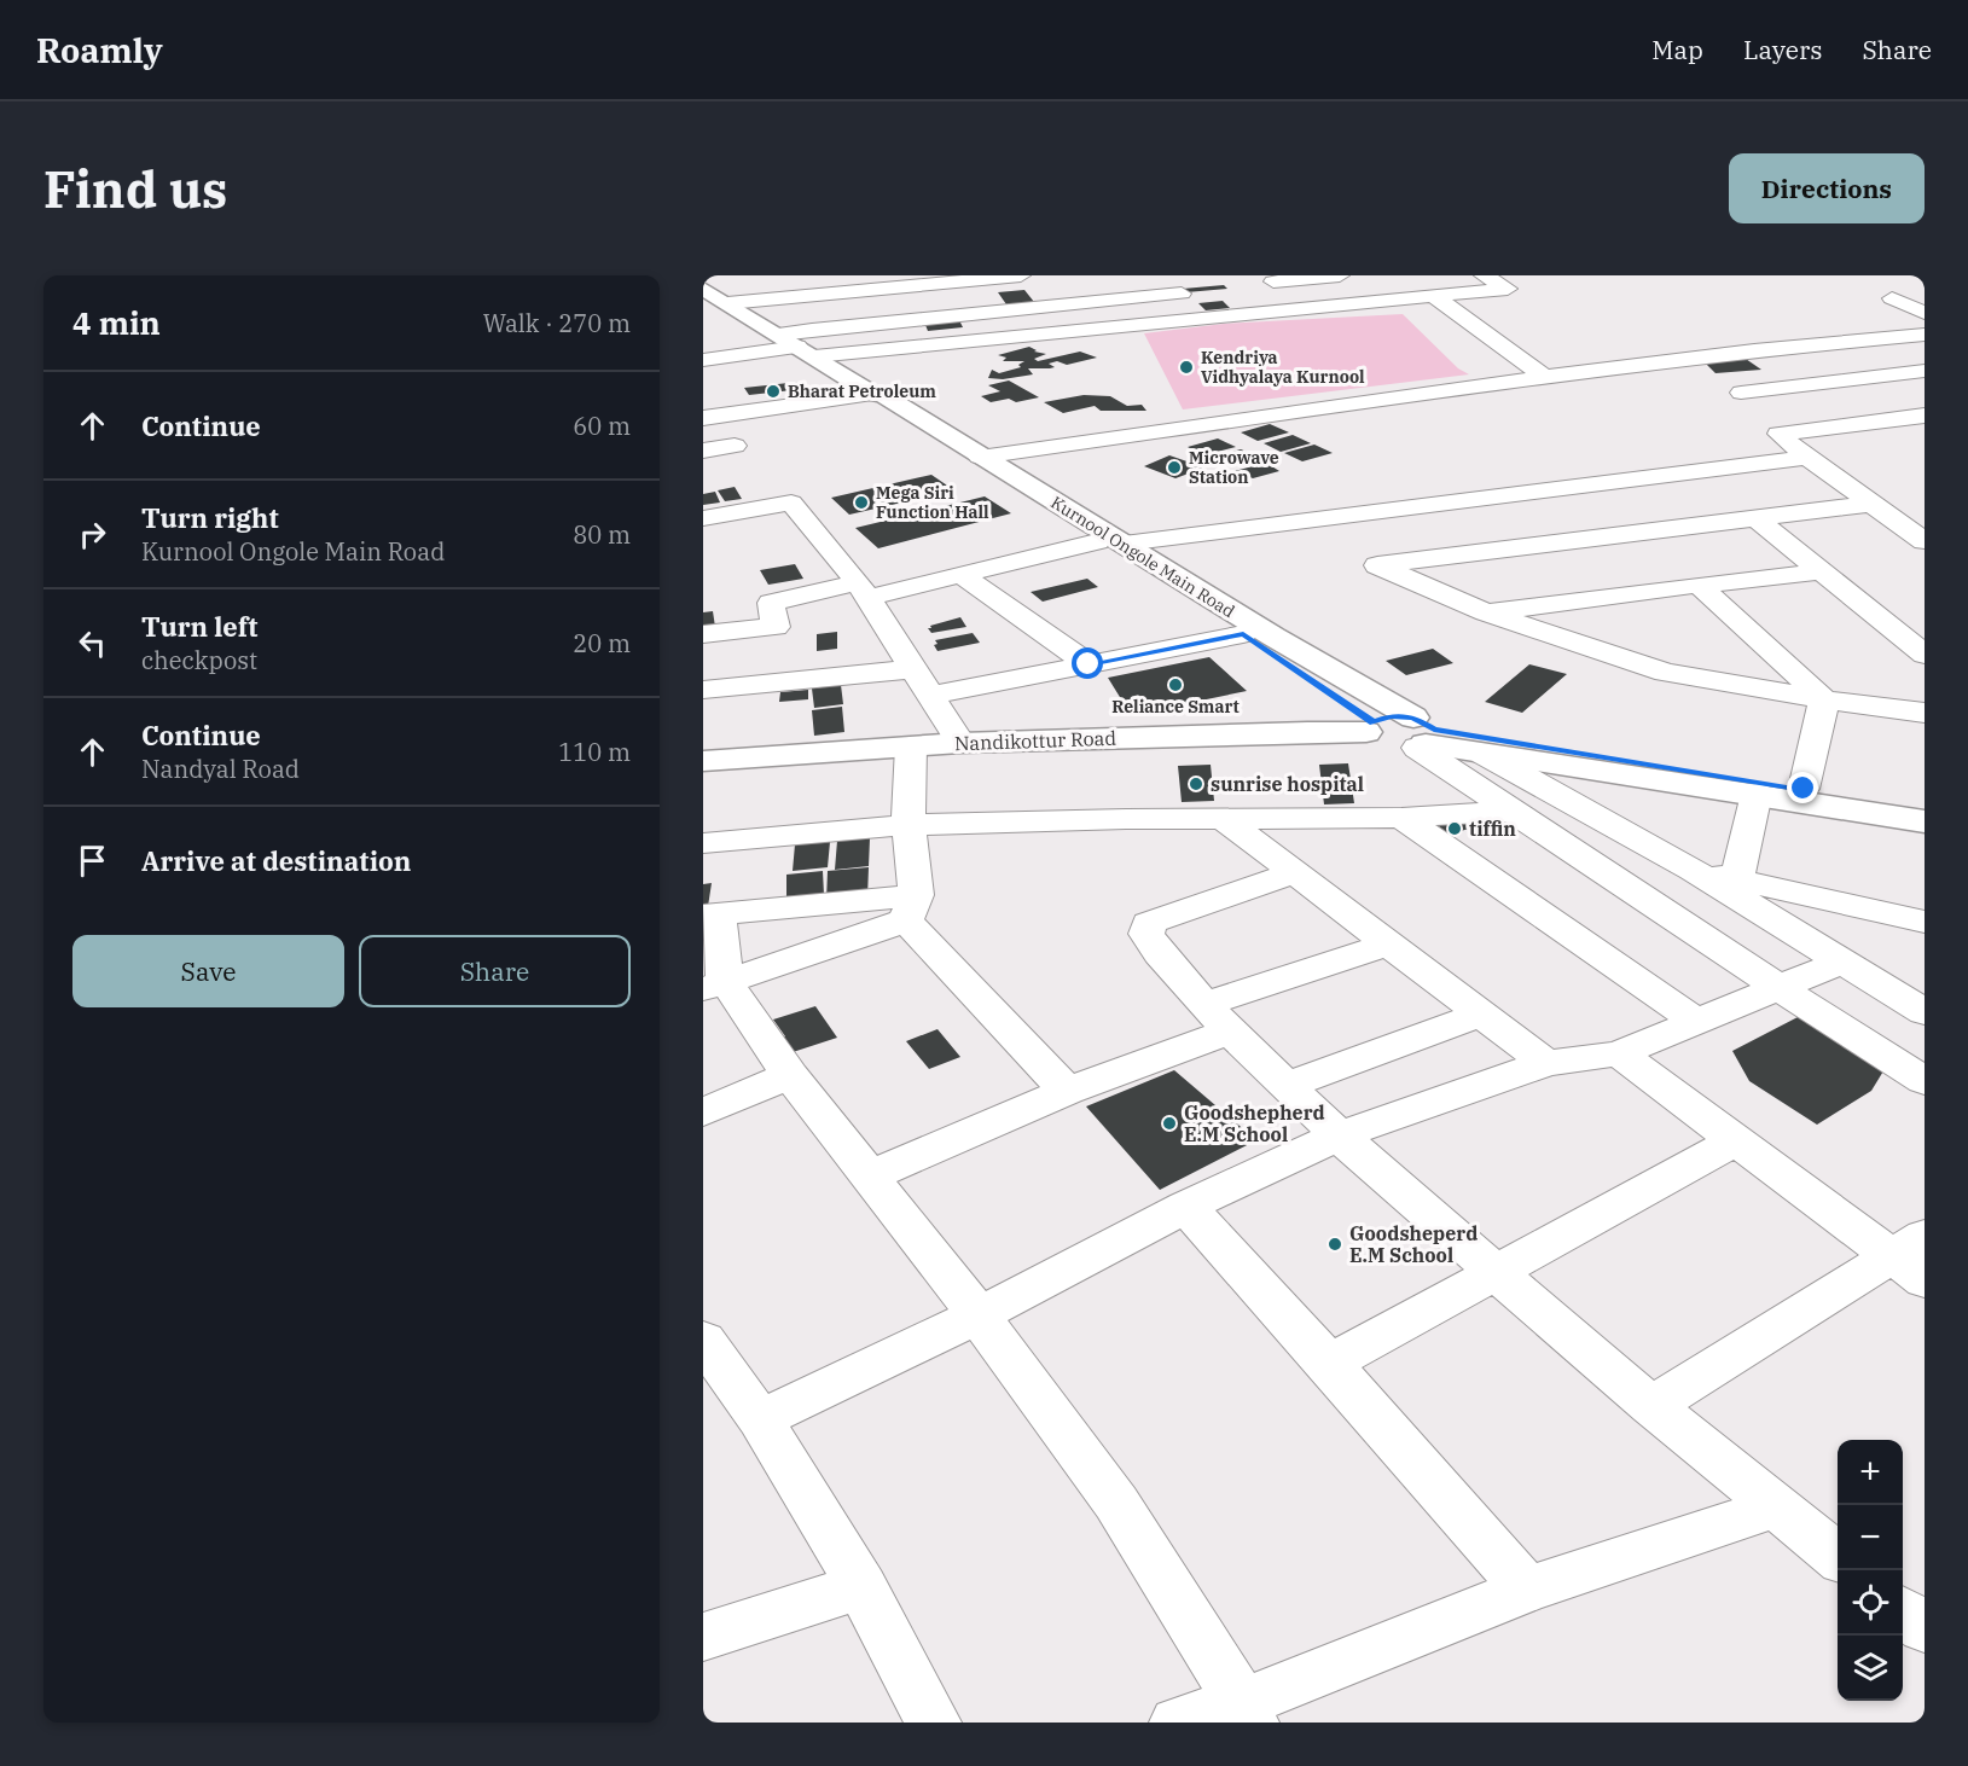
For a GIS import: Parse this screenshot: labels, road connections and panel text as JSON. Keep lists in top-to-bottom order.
{
  "streets": {
    "main road": ["Kurnool Ongole Main Road", "Nandikottur Road"]
  },
  "crossings": [
    ["Kurnool Ongole Main Road", "Nandikottur Road"]
  ],
  "places": [
    "Kendriya Vidhyalaya Kurnool",
    "Bharat Petroleum",
    "Microwave Station",
    "Mega Siri Function Hall",
    "Reliance Smart",
    "sunrise hospital",
    "tiffin",
    "Goodshepherd E.M School",
    "Goodsheperd E.M School"
  ],
  "page": {
    "header": "Roamly",
    "nav": ["Map", "Layers", "Share"],
    "buttons": [
      "Directions",
      ["Save", "Share"]
    ],
    "title": "Find us",
    "heading": ["4 min", "Walk · 270 m"],
    "list": [
      ["Continue", "60 m"],
      ["Turn right", "Kurnool Ongole Main Road", "80 m"],
      ["Turn left", "checkpost", "20 m"],
      ["Continue", "Nandyal Road", "110 m"],
      "Arrive at destination"
    ],
    "map_buttons": ["+", "−"]
  }
}
